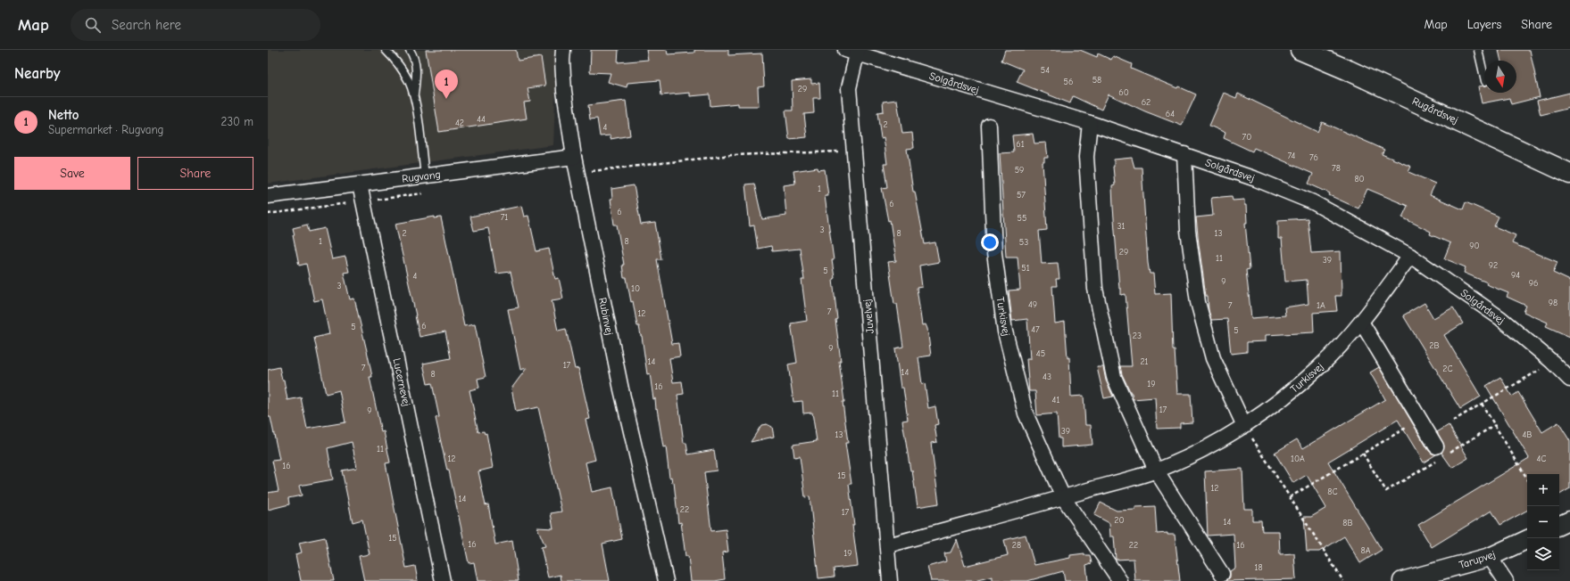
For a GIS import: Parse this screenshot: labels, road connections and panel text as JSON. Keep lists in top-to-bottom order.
{
  "streets": {
    "main road": ["Rugårdsvej"],
    "street": [
      "Solgårdsvej",
      "Rugvang",
      "Rubinvej",
      "Juvelvej",
      "Turkisvej",
      "Lucernevej",
      "Tarupvej"
    ]
  },
  "crossings": [
    ["Solgårdsvej", "Juvelvej"],
    ["Solgårdsvej", "Turkisvej"],
    ["Rugvang", "Rubinvej"],
    ["Rugvang", "Lucernevej"],
    ["Juvelvej", "Turkisvej"]
  ],
  "house_numbers": [
    "54",
    "58",
    "56",
    "29",
    "60",
    "62",
    "64",
    "44",
    "42",
    "2",
    "4",
    "70",
    "61",
    "74",
    "76",
    "78",
    "59",
    "80",
    "1",
    "57",
    "6",
    "6",
    "71",
    "55",
    "31",
    "3",
    "2",
    "8",
    "13",
    "1",
    "8",
    "53",
    "90",
    "29",
    "11",
    "39",
    "92",
    "51",
    "5",
    "94",
    "4",
    "9",
    "96",
    "3",
    "10",
    "98",
    "49",
    "7",
    "1A",
    "7",
    "12",
    "6",
    "5",
    "47",
    "5",
    "23",
    "2B",
    "9",
    "45",
    "14",
    "21",
    "17",
    "7",
    "2C",
    "14",
    "8",
    "43",
    "19",
    "16",
    "11",
    "41",
    "17",
    "9",
    "39",
    "13",
    "4B",
    "11",
    "12",
    "10A",
    "4C",
    "16",
    "15",
    "12",
    "8C",
    "14",
    "22",
    "17",
    "20",
    "14",
    "8B",
    "15",
    "16",
    "28",
    "22",
    "16",
    "8A",
    "19",
    "18"
  ],
  "north": "bottom",
  "page": {
    "header": "Map",
    "search": "Search here",
    "nav": ["Map", "Layers", "Share"],
    "heading": "Nearby",
    "pins": "1",
    "list": [
      {
        "mark": "1",
        "name": "Netto",
        "note": "Supermarket · Rugvang",
        "value": "230 m"
      }
    ],
    "buttons": ["Save", "Share"],
    "map_buttons": ["+", "−"]
  }
}
